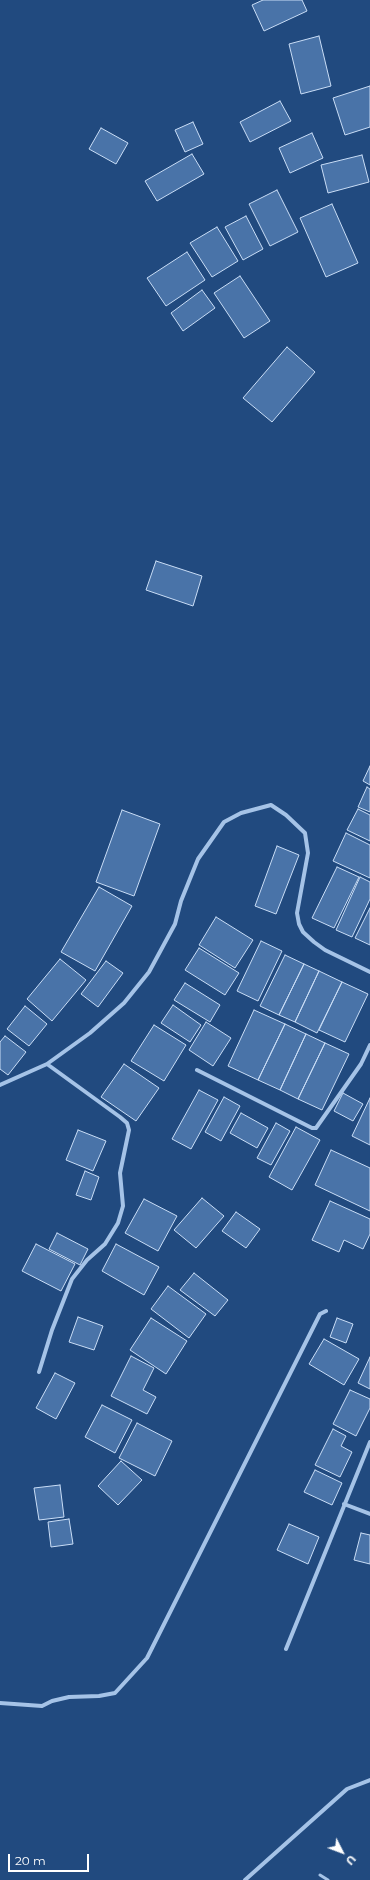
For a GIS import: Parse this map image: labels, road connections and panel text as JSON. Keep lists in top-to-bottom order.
{
  "scale_bar": "20 m",
  "north": "bottom right"
}
